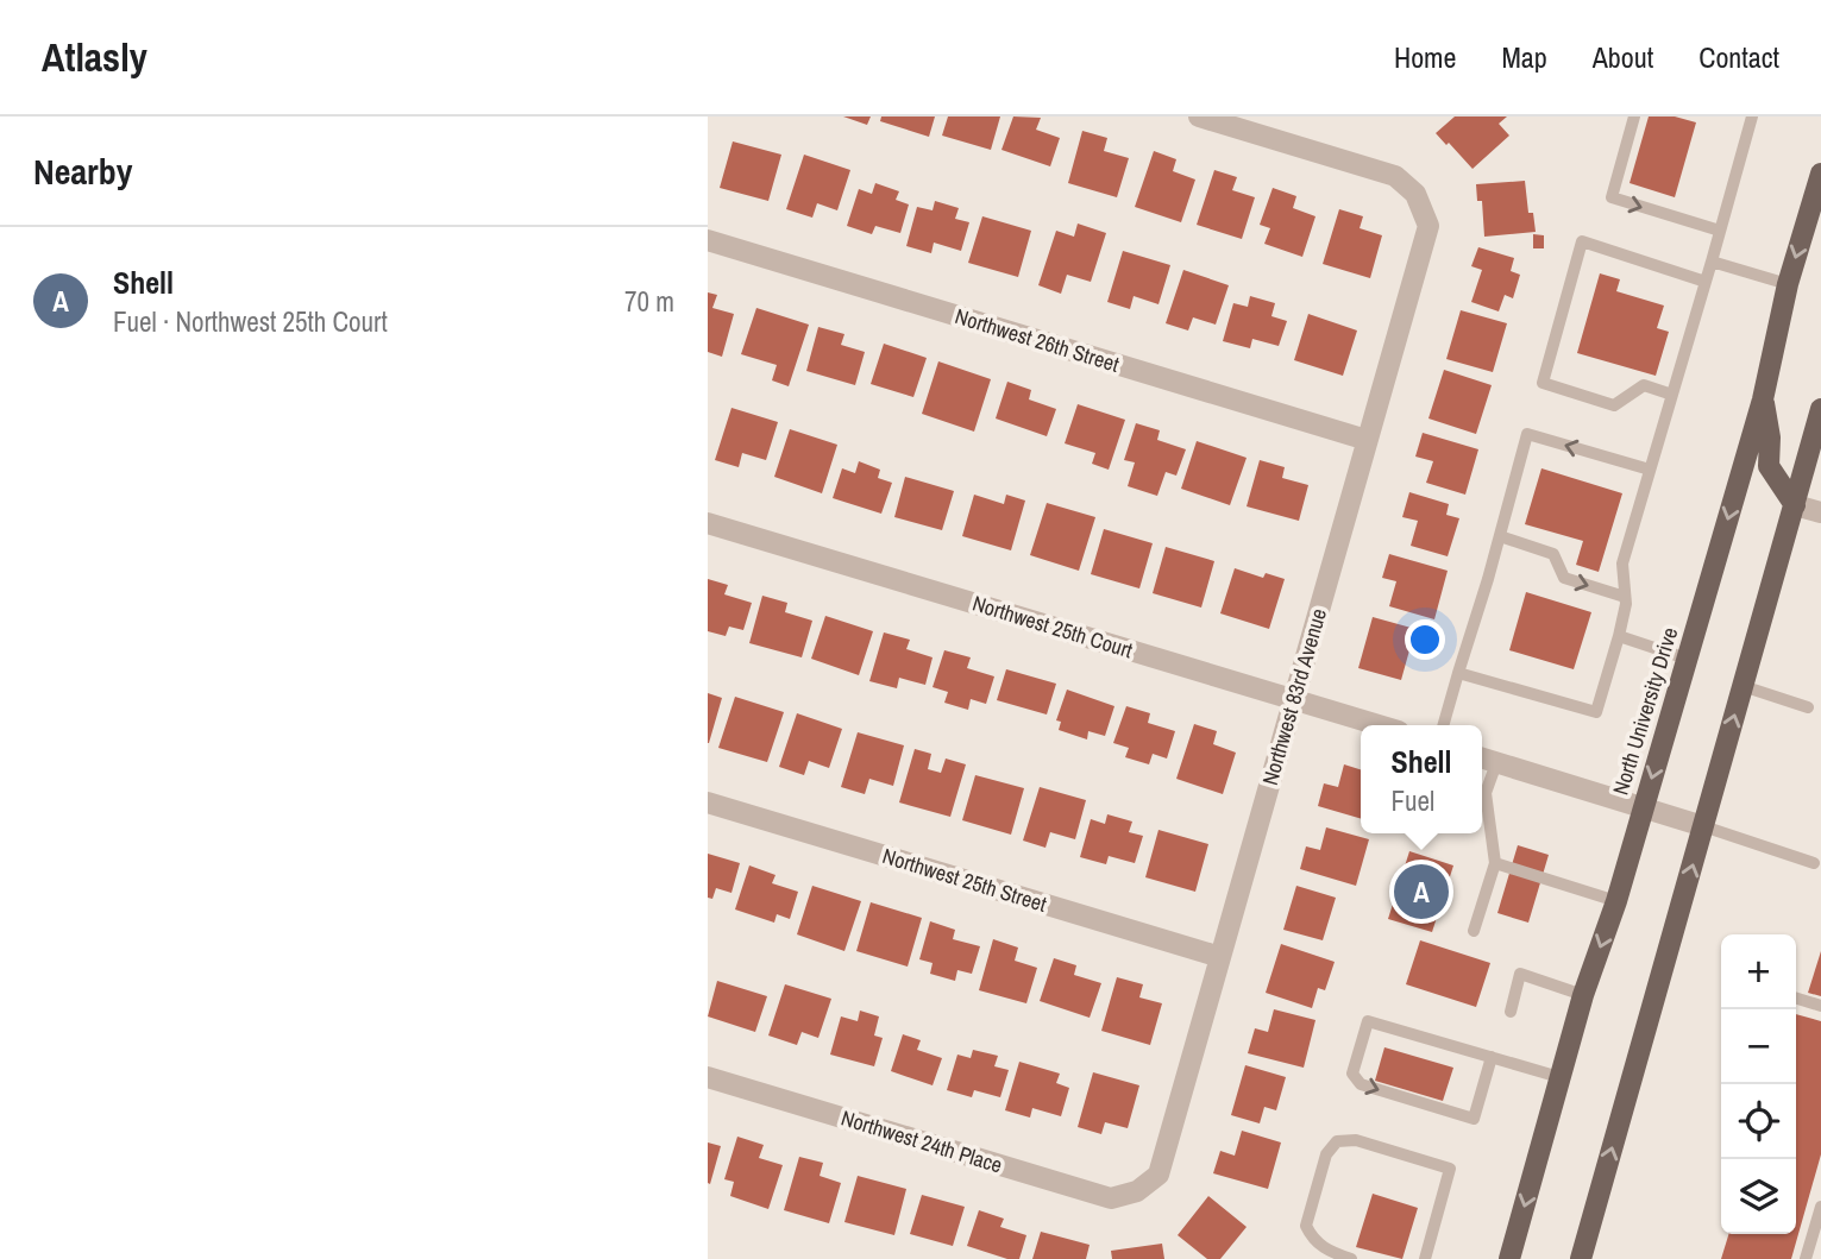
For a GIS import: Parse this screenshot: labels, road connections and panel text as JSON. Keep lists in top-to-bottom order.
{
  "streets": {
    "main road": ["North University Drive"],
    "street": [
      "Northwest 26th Street",
      "Northwest 25th Court",
      "Northwest 83rd Avenue",
      "Northwest 25th Street",
      "Northwest 24th Place"
    ]
  },
  "crossings": [
    ["Northwest 26th Street", "Northwest 83rd Avenue"],
    ["Northwest 25th Court", "Northwest 83rd Avenue"],
    ["Northwest 83rd Avenue", "Northwest 25th Street"],
    ["Northwest 83rd Avenue", "Northwest 24th Place"]
  ],
  "page": {
    "header": "Atlasly",
    "nav": [
      "Home",
      "Map",
      "About",
      "Contact"
    ],
    "heading": "Nearby",
    "list": [
      {
        "mark": "A",
        "name": "Shell",
        "note": "Fuel · Northwest 25th Court",
        "value": "70 m"
      }
    ],
    "popup": ["Shell", "Fuel"],
    "pins": "A",
    "map_buttons": ["+", "−"]
  }
}
